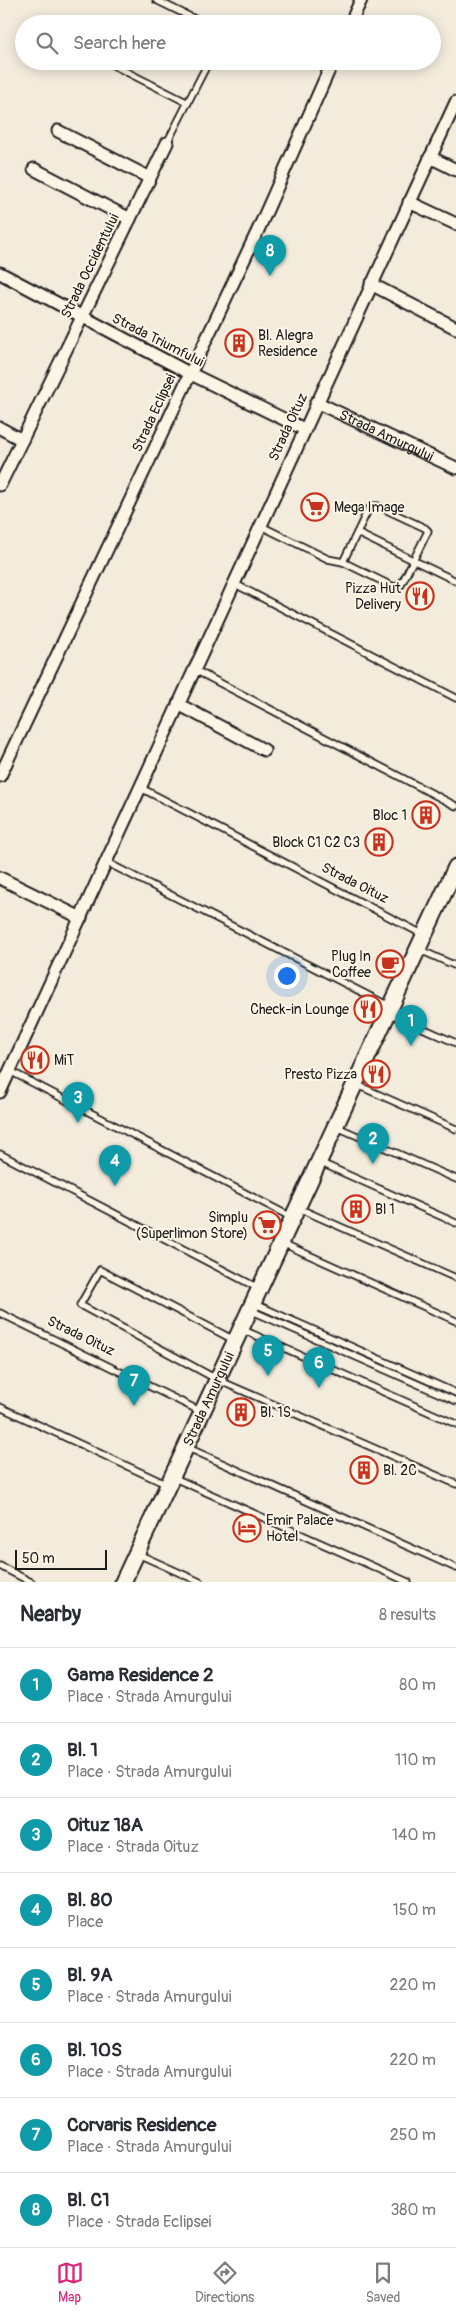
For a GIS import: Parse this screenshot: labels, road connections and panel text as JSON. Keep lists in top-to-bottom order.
{
  "streets": {
    "street": [
      "Strada Occidentului",
      "Strada Triumfului",
      "Strada Eclipsei",
      "Strada Oituz",
      "Strada Amurgului"
    ]
  },
  "crossings": [
    ["Strada Occidentului", "Strada Triumfului"],
    ["Strada Triumfului", "Strada Eclipsei"],
    ["Strada Triumfului", "Strada Oituz"],
    ["Strada Oituz", "Strada Amurgului"]
  ],
  "places": {
    "building": [
      "Bl. Alegra Residence",
      "Bloc 1",
      "Block C1 C2 C3",
      "Bl 1",
      "Bl. 1S",
      "Bl. 2C"
    ],
    "supermarket": ["Mega Image", "Simplu (Superlimon Store)"],
    "restaurant": [
      "Pizza Hut Delivery",
      "Check-in Lounge",
      "MiT",
      "Presto Pizza"
    ],
    "cafe": ["Plug In Coffee"],
    "hotel": ["Emir Palace Hotel"]
  },
  "scale_bar": "50 m",
  "page": {
    "search": "Search here",
    "pins": [
      "8",
      "1",
      "3",
      "2",
      "4",
      "5",
      "6",
      "7"
    ],
    "scale": "50 m",
    "heading": ["Nearby", "8 results"],
    "list": [
      {
        "mark": "1",
        "name": "Gama Residence 2",
        "note": "Place · Strada Amurgului",
        "value": "80 m"
      },
      {
        "mark": "2",
        "name": "Bl. 1",
        "note": "Place · Strada Amurgului",
        "value": "110 m"
      },
      {
        "mark": "3",
        "name": "Oituz 18A",
        "note": "Place · Strada Oituz",
        "value": "140 m"
      },
      {
        "mark": "4",
        "name": "Bl. 8O",
        "note": "Place",
        "value": "150 m"
      },
      {
        "mark": "5",
        "name": "Bl. 9A",
        "note": "Place · Strada Amurgului",
        "value": "220 m"
      },
      {
        "mark": "6",
        "name": "Bl. 10S",
        "note": "Place · Strada Amurgului",
        "value": "220 m"
      },
      {
        "mark": "7",
        "name": "Corvaris Residence",
        "note": "Place · Strada Amurgului",
        "value": "250 m"
      },
      {
        "mark": "8",
        "name": "Bl. C1",
        "note": "Place · Strada Eclipsei",
        "value": "380 m"
      }
    ],
    "nav": ["Map", "Directions", "Saved"]
  }
}
